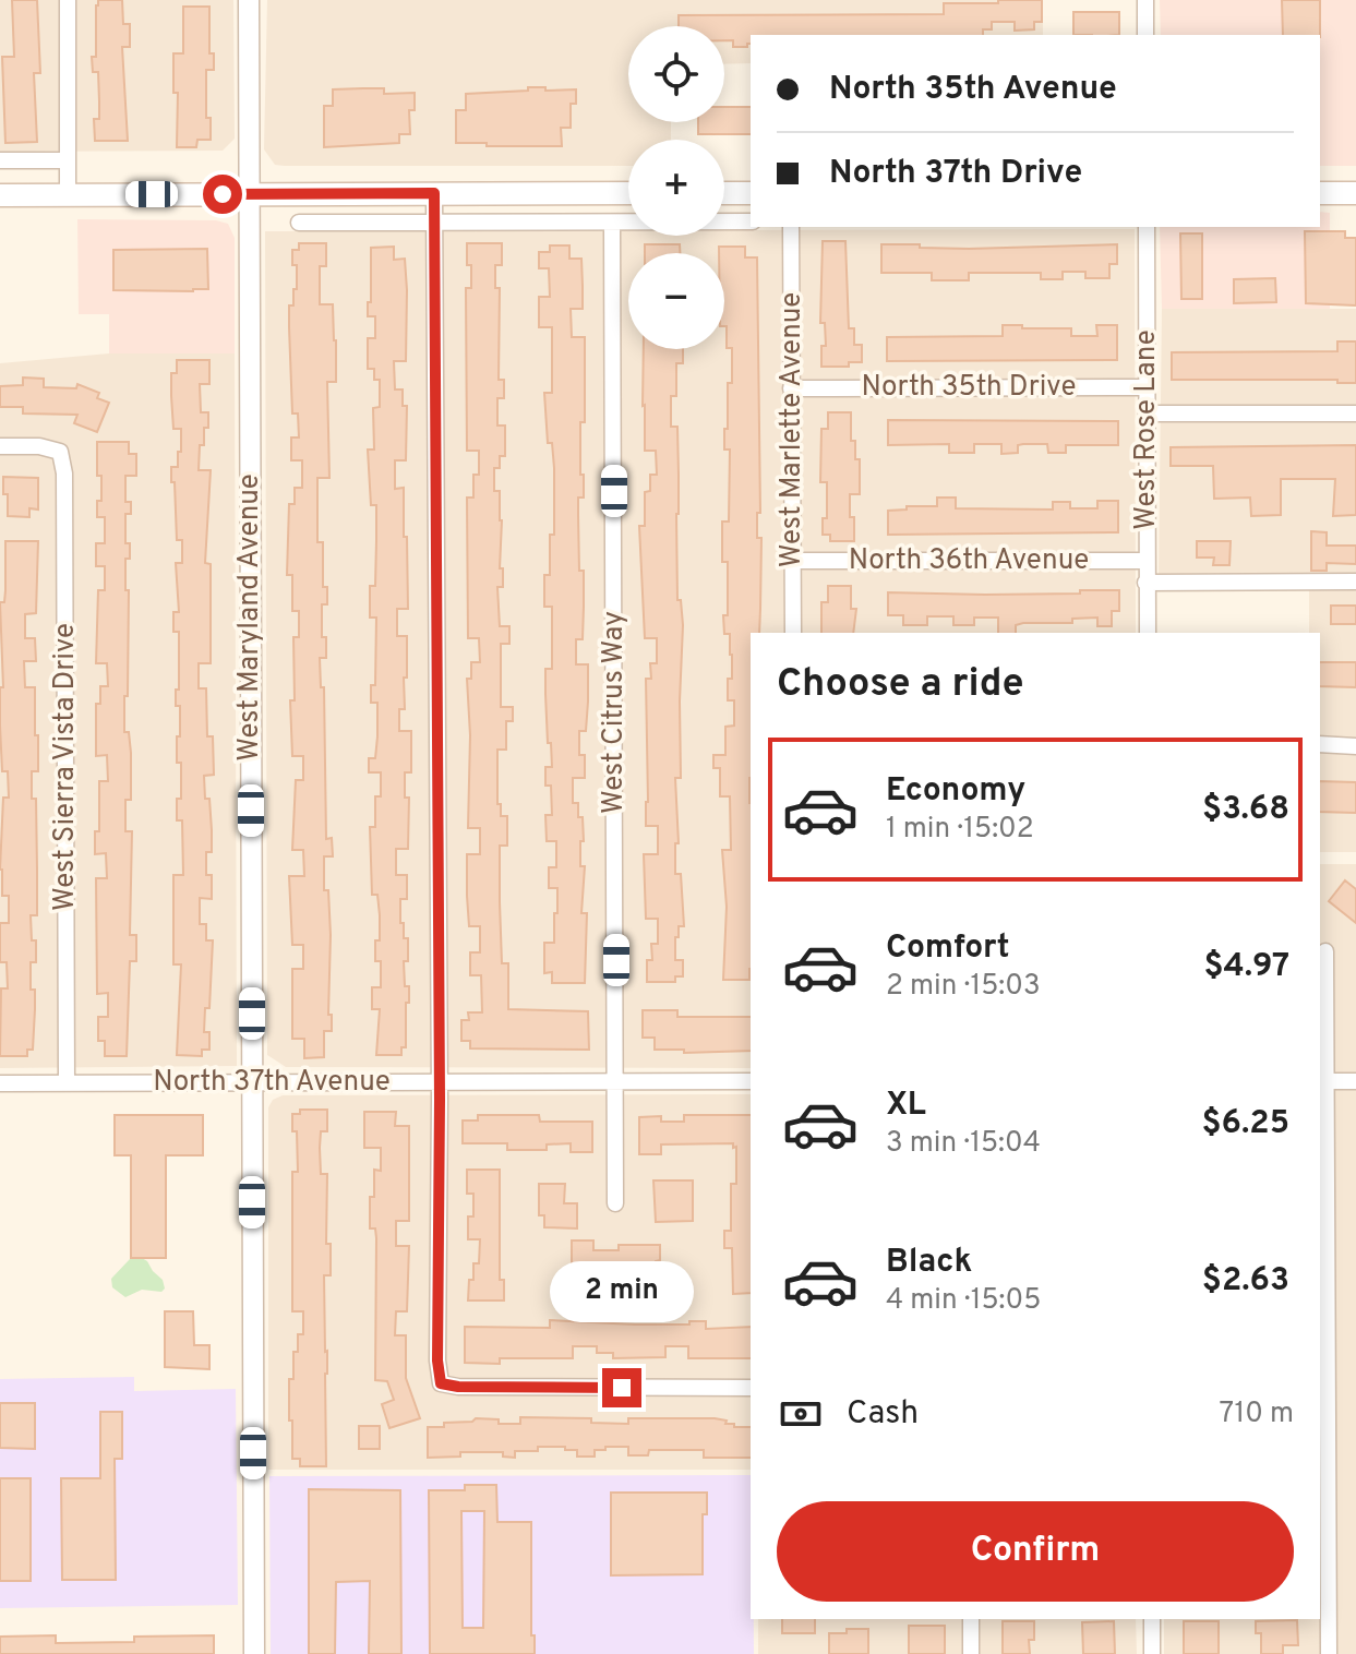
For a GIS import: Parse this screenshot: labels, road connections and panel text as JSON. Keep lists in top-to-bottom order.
{
  "streets": {
    "street": [
      "North 35th Drive",
      "West Marlette Avenue",
      "West Rose Lane",
      "North 36th Avenue",
      "West Maryland Avenue",
      "West Citrus Way",
      "West Sierra Vista Drive",
      "North 37th Avenue"
    ]
  },
  "crossings": [
    ["North 35th Drive", "West Marlette Avenue"],
    ["North 35th Drive", "West Rose Lane"],
    ["West Marlette Avenue", "North 36th Avenue"],
    ["West Rose Lane", "North 36th Avenue"],
    ["West Maryland Avenue", "North 37th Avenue"],
    ["West Citrus Way", "North 37th Avenue"],
    ["West Sierra Vista Drive", "North 37th Avenue"]
  ],
  "page": {
    "map_buttons": ["+", "−"],
    "banner": ["North 35th Avenue", "North 37th Drive"],
    "heading": "Choose a ride",
    "list": [
      {
        "name": "Economy",
        "note": "1 min · 15:02",
        "value": "$3.68"
      },
      {
        "name": "Comfort",
        "note": "2 min · 15:03",
        "value": "$4.97"
      },
      {
        "name": "XL",
        "note": "3 min · 15:04",
        "value": "$6.25"
      },
      {
        "name": "Black",
        "note": "4 min · 15:05",
        "value": "$2.63"
      }
    ],
    "bubble": "2 min",
    "pay": ["Cash", "710 m"],
    "buttons": "Confirm"
  }
}
